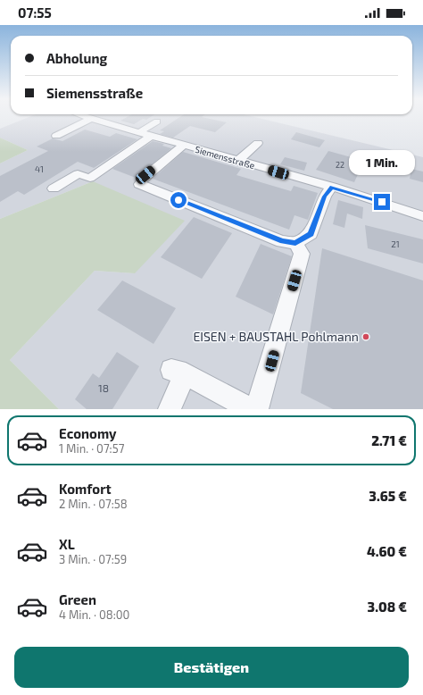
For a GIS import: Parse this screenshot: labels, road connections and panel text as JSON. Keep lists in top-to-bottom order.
{
  "streets": {
    "street": ["Siemensstraße"]
  },
  "places": ["EISEN + BAUSTAHL Pohlmann"],
  "house_numbers": [
    "22",
    "41",
    "21",
    "18"
  ],
  "page": {
    "status": "07:55",
    "banner": ["Abholung", "Siemensstraße"],
    "bubble": "1 Min.",
    "list": [
      {
        "name": "Economy",
        "note": "1 Min. · 07:57",
        "value": "2.71 €"
      },
      {
        "name": "Komfort",
        "note": "2 Min. · 07:58",
        "value": "3.65 €"
      },
      {
        "name": "XL",
        "note": "3 Min. · 07:59",
        "value": "4.60 €"
      },
      {
        "name": "Green",
        "note": "4 Min. · 08:00",
        "value": "3.08 €"
      }
    ],
    "buttons": "Bestätigen"
  }
}
